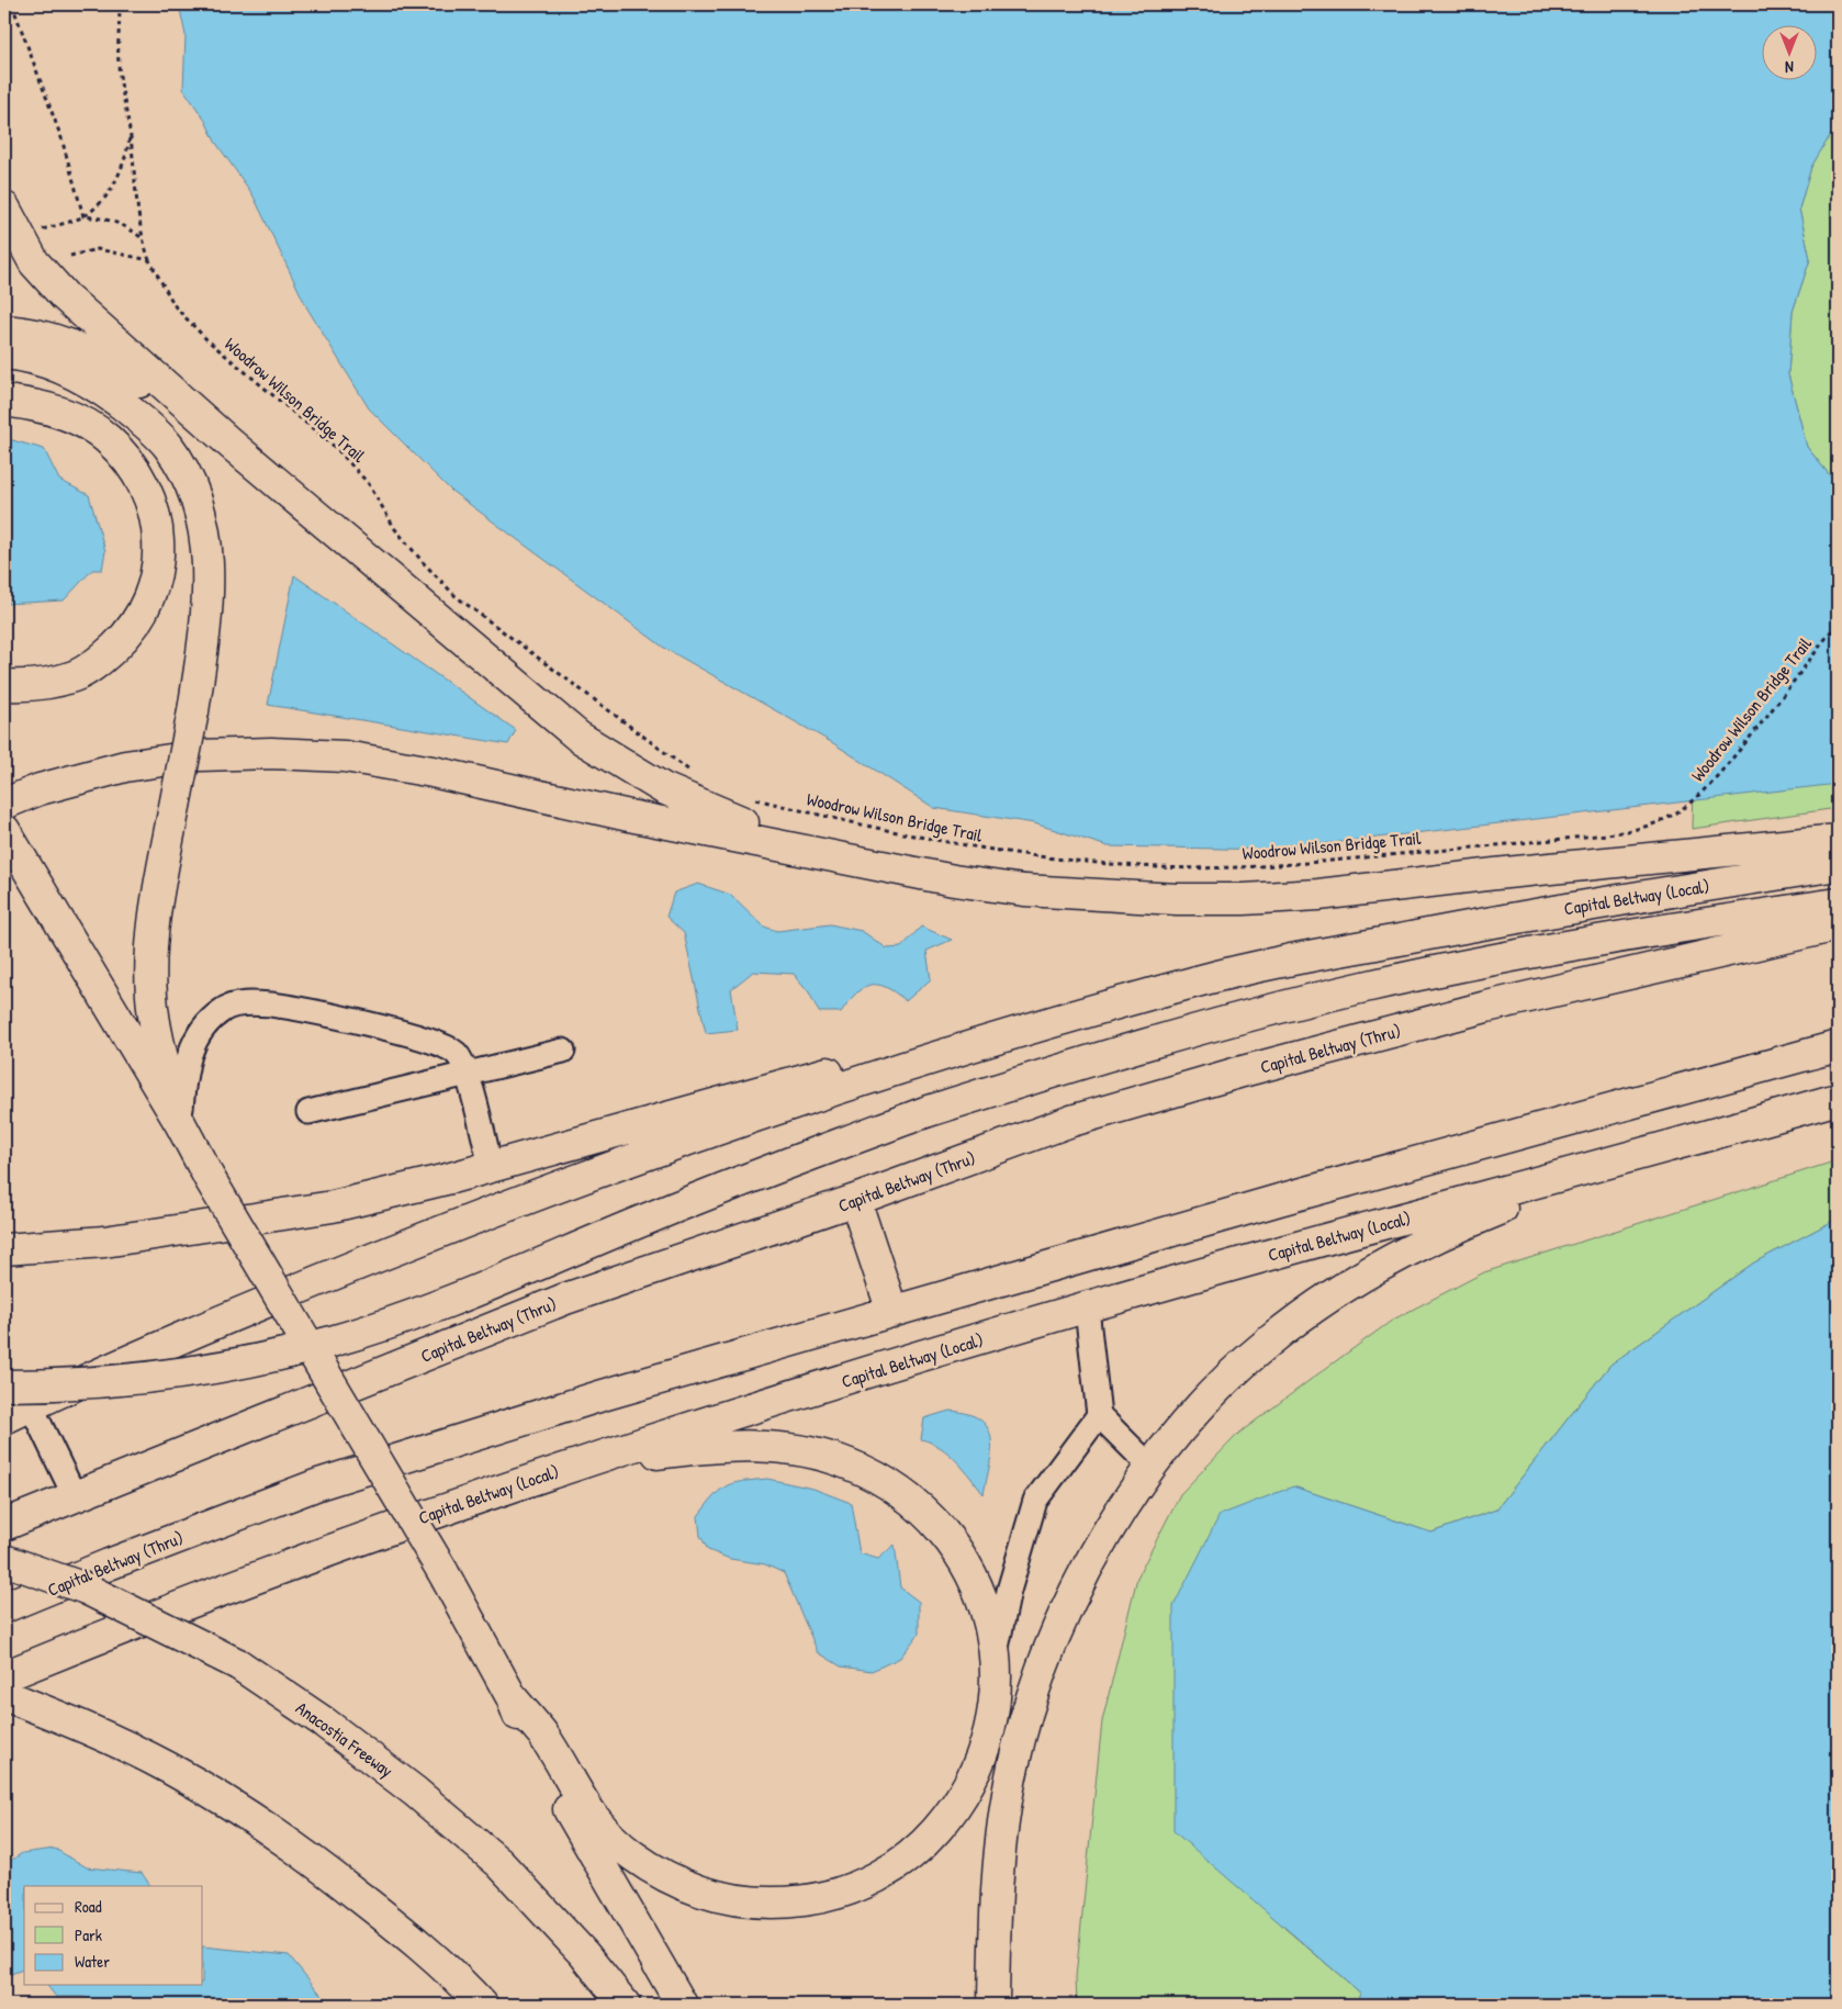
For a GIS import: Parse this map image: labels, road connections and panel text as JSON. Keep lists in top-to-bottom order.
{
  "streets": {
    "highway": ["Capital Beltway (Local)", "Capital Beltway (Thru)", "Anacostia Freeway"],
    "path": ["Woodrow Wilson Bridge Trail"]
  },
  "legend": ["Road", "Park", "Water"],
  "north": "bottom"
}
